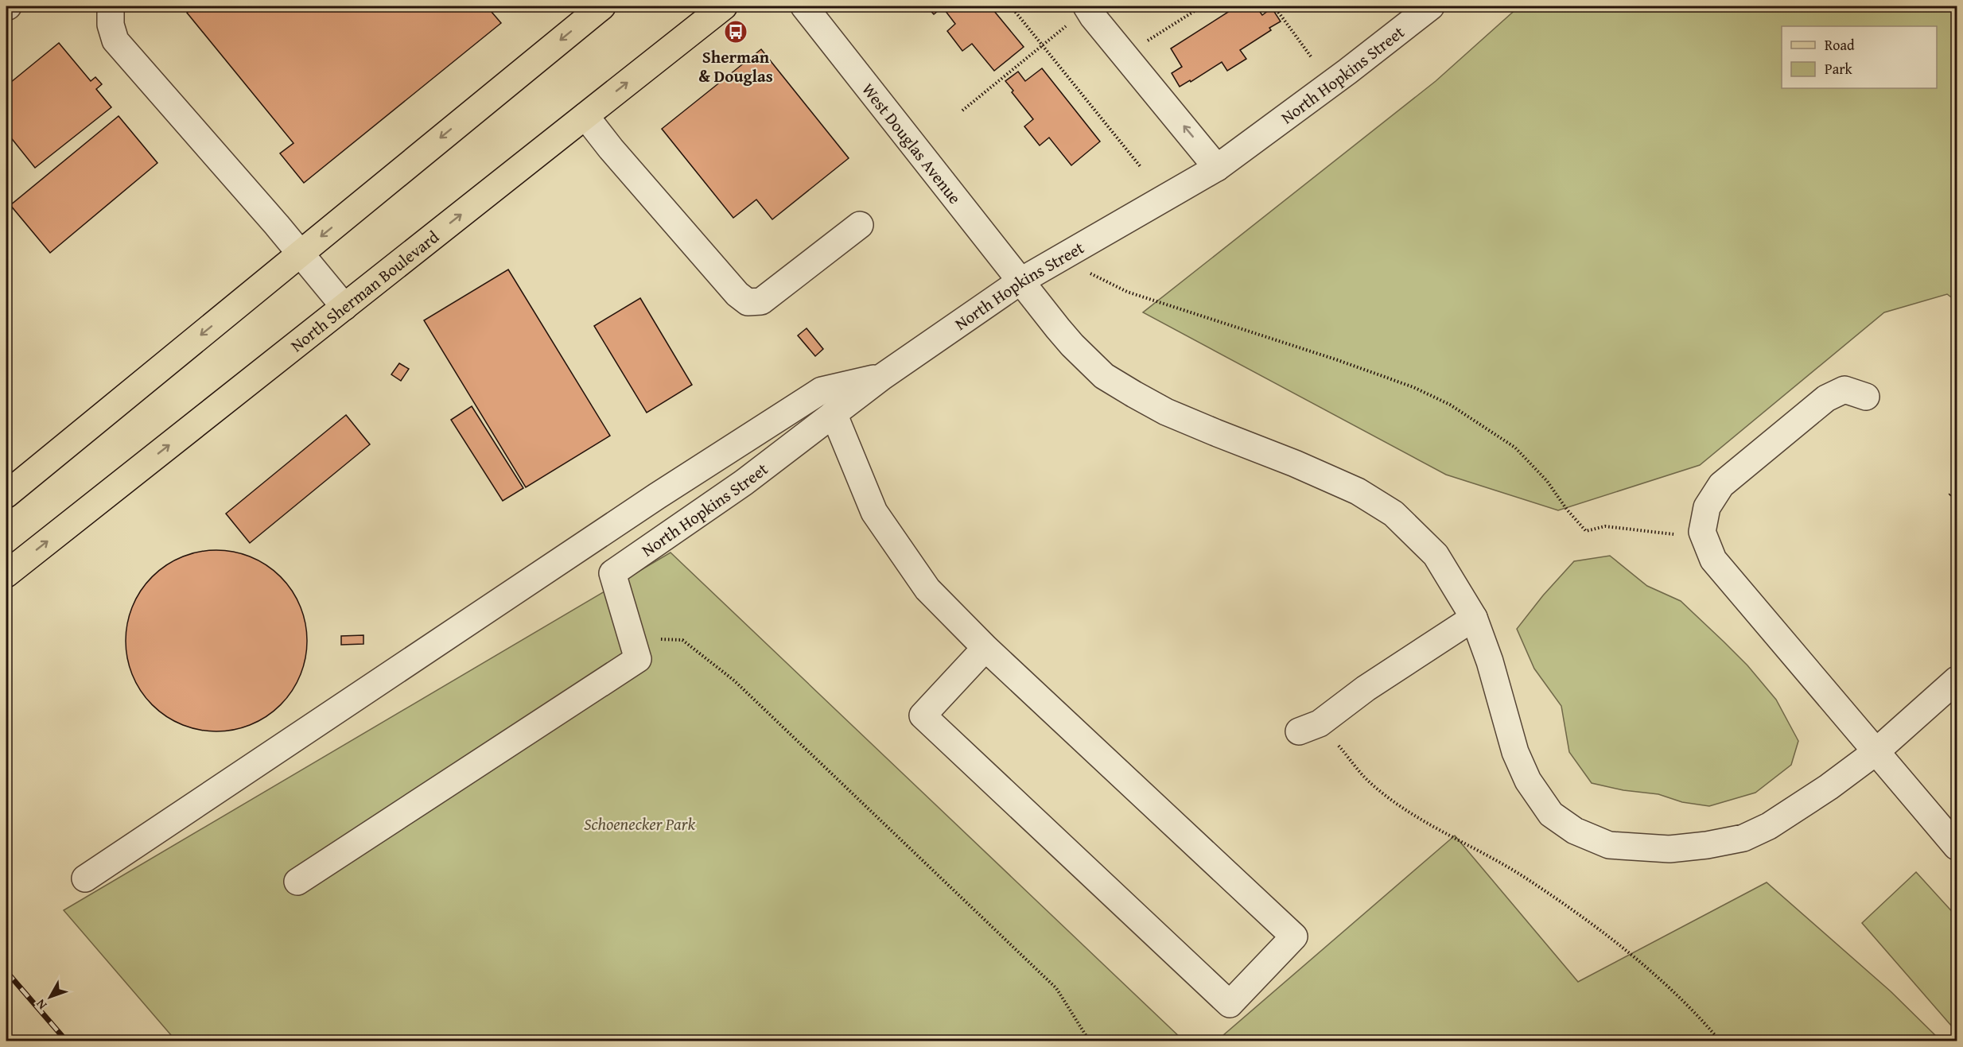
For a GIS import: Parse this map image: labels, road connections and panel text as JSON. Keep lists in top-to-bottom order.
{
  "streets": {
    "main road": ["North Sherman Boulevard"],
    "street": ["North Hopkins Street", "West Douglas Avenue"]
  },
  "crossings": [
    ["North Hopkins Street", "West Douglas Avenue"]
  ],
  "parks": ["Schoenecker Park"],
  "places": {
    "bus stop": ["Sherman & Douglas"]
  },
  "legend": ["Road", "Park"],
  "north": "bottom left"
}
